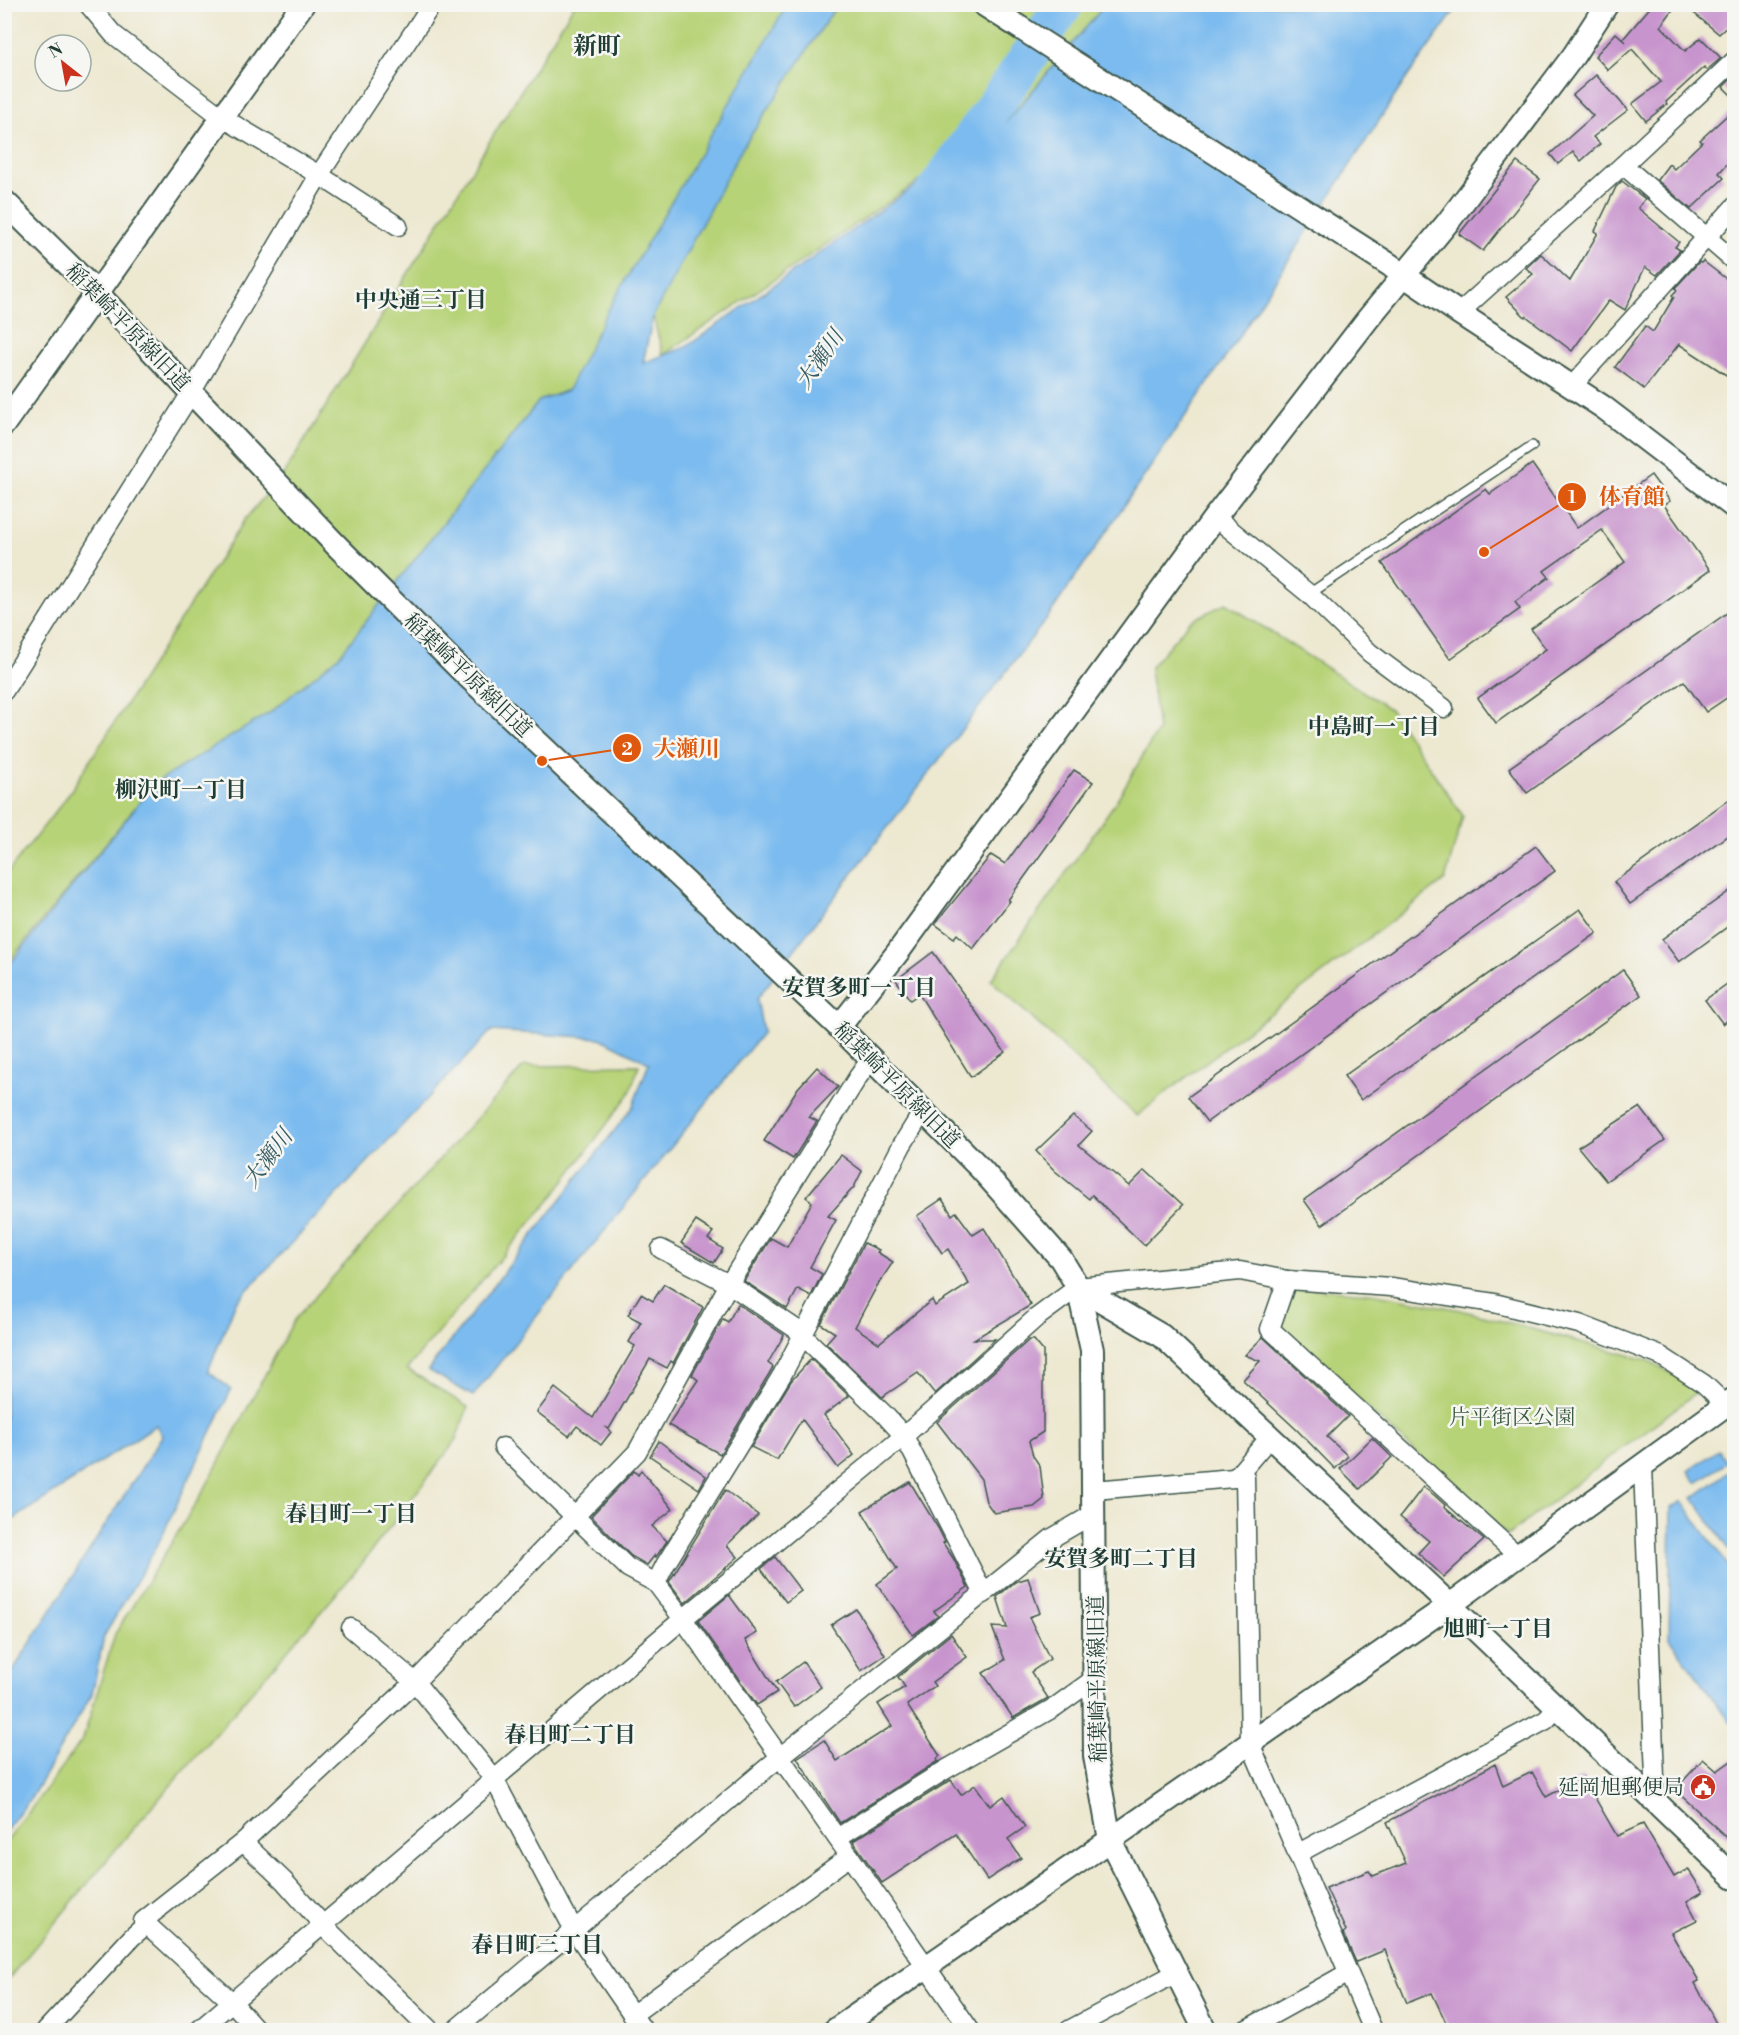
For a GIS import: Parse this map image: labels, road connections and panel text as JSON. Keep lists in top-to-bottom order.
{
  "streets": {
    "street": ["稲葉崎平原線旧道"]
  },
  "districts": [
    "新町",
    "中央通三丁目",
    "中島町一丁目",
    "柳沢町一丁目",
    "安賀多町一丁目",
    "春日町一丁目",
    "安賀多町二丁目",
    "旭町一丁目",
    "春日町二丁目",
    "春日町三丁目"
  ],
  "water": ["大瀬川"],
  "parks": ["片平街区公園"],
  "places": {
    "other": ["体育館", "大瀬川"],
    "public building": ["延岡旭郵便局"]
  },
  "north": "top left"
}
